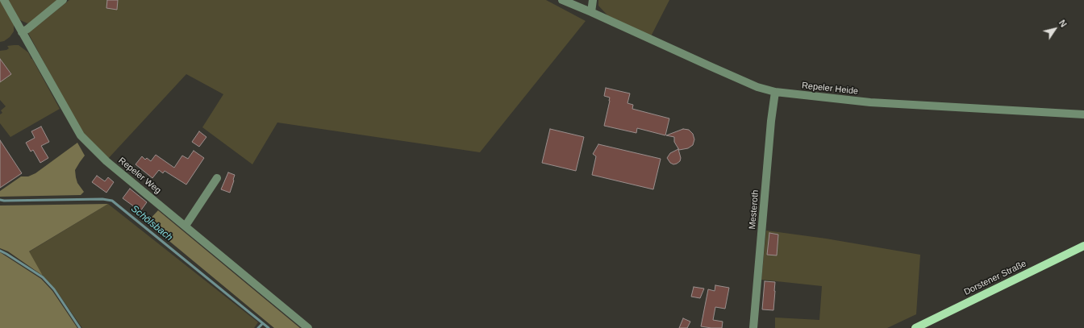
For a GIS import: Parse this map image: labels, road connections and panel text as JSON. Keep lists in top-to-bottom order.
{
  "streets": {
    "main road": ["Dorstener Straße"],
    "street": ["Repeler Heide", "Repeler Weg", "Mesteroth"]
  },
  "crossings": [
    ["Repeler Heide", "Mesteroth"]
  ],
  "water": ["Schölsbach"],
  "north": "top right"
}
